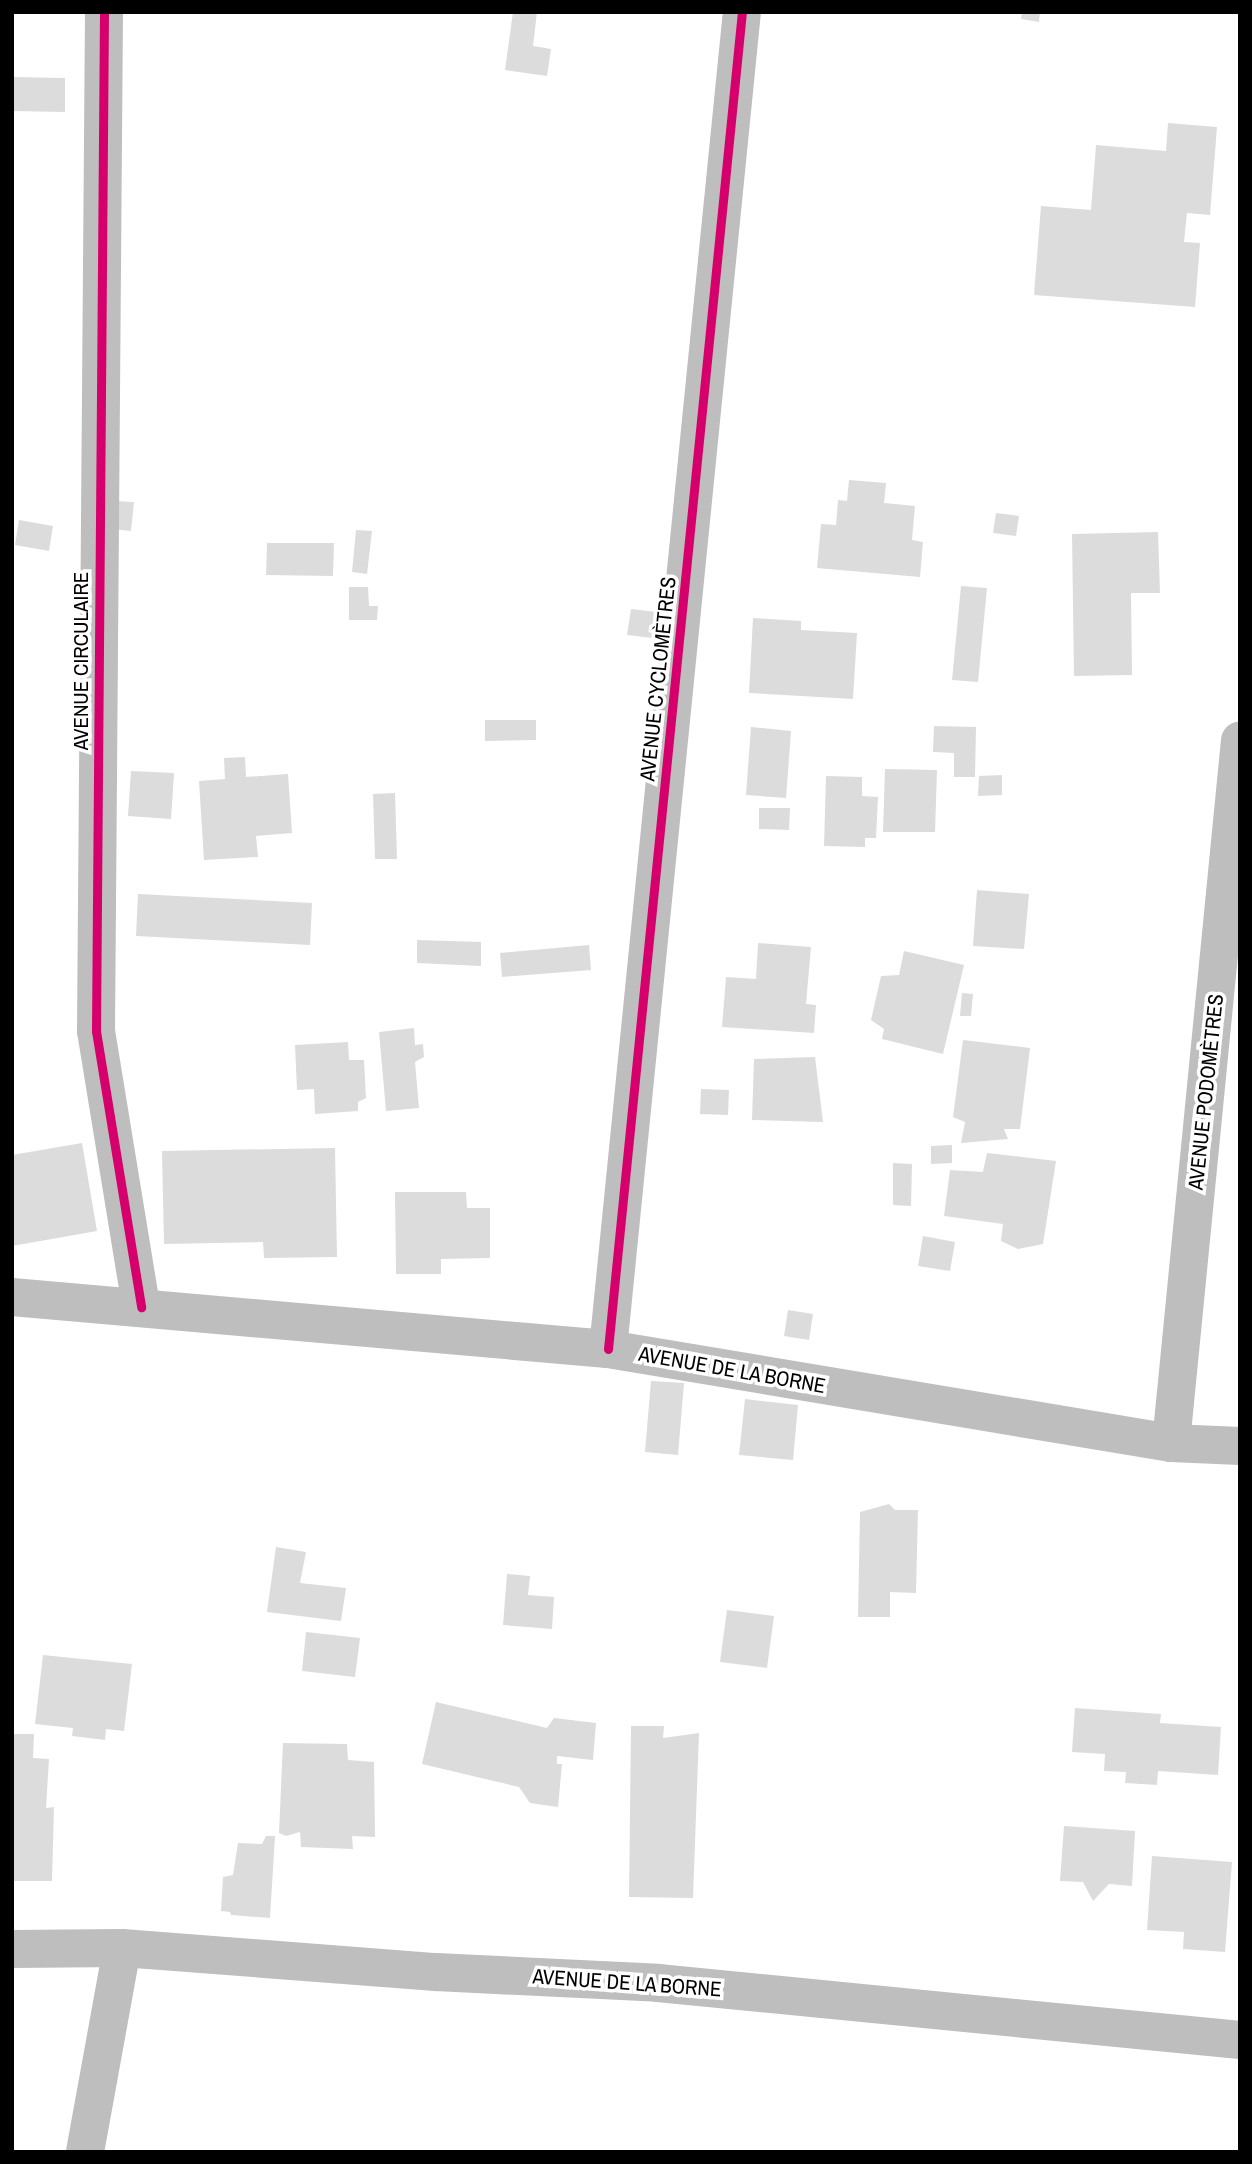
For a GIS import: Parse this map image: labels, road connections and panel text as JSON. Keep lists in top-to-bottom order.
{
  "streets": {
    "street": [
      "AVENUE CIRCULAIRE",
      "AVENUE CYCLOMÈTRES",
      "AVENUE PODOMÈTRES",
      "AVENUE DE LA BORNE"
    ]
  },
  "crossings": [
    ["AVENUE CIRCULAIRE", "AVENUE DE LA BORNE"],
    ["AVENUE CYCLOMÈTRES", "AVENUE DE LA BORNE"],
    ["AVENUE PODOMÈTRES", "AVENUE DE LA BORNE"]
  ]
}
